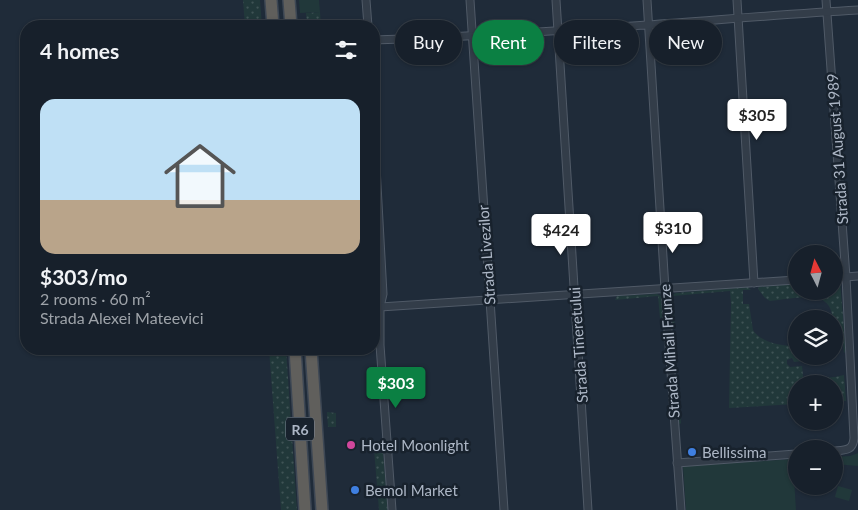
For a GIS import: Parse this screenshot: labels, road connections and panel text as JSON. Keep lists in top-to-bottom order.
{
  "streets": {
    "highway": ["R6"],
    "street": [
      "Strada 31 August 1989",
      "Strada Livezilor",
      "Strada Tineretului",
      "Strada Mihail Frunze"
    ]
  },
  "places": ["Hotel Moonlight", "Bellissima", "Bemol Market"],
  "north": "top",
  "page": {
    "chip": [
      "Buy",
      "Rent",
      "Filters",
      "New"
    ],
    "heading": "4 homes",
    "list": [
      {
        "name": "$303/mo",
        "note": "2 rooms · 60 m² · Strada Alexei Mateevici"
      }
    ],
    "price": [
      "$305",
      "$310",
      "$424",
      "$303"
    ],
    "map_buttons": ["+", "−"]
  }
}
